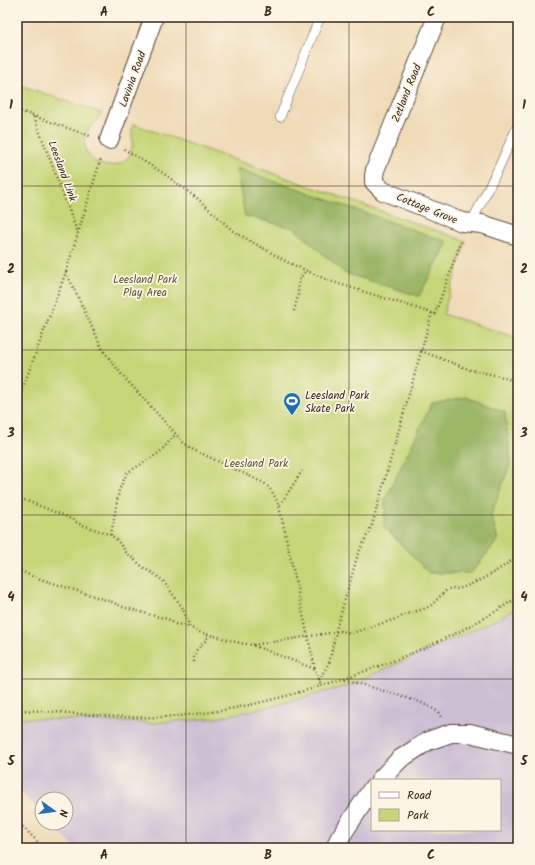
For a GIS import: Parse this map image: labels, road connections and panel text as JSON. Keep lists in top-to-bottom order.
{
  "streets": {
    "street": ["Lavinia Road", "Zetland Road", "Cottage Grove"],
    "path": ["Leesland Link"]
  },
  "crossings": [
    ["Zetland Road", "Cottage Grove"]
  ],
  "parks": ["Leesland Park Play Area", "Leesland Park"],
  "places": {
    "sports": ["Leesland Park Skate Park"]
  },
  "legend": ["Road", "Park"],
  "north": "right",
  "grid": {
    "columns": ["A", "B", "C"],
    "rows": [
      "1",
      "2",
      "3",
      "4",
      "5"
    ]
  }
}
